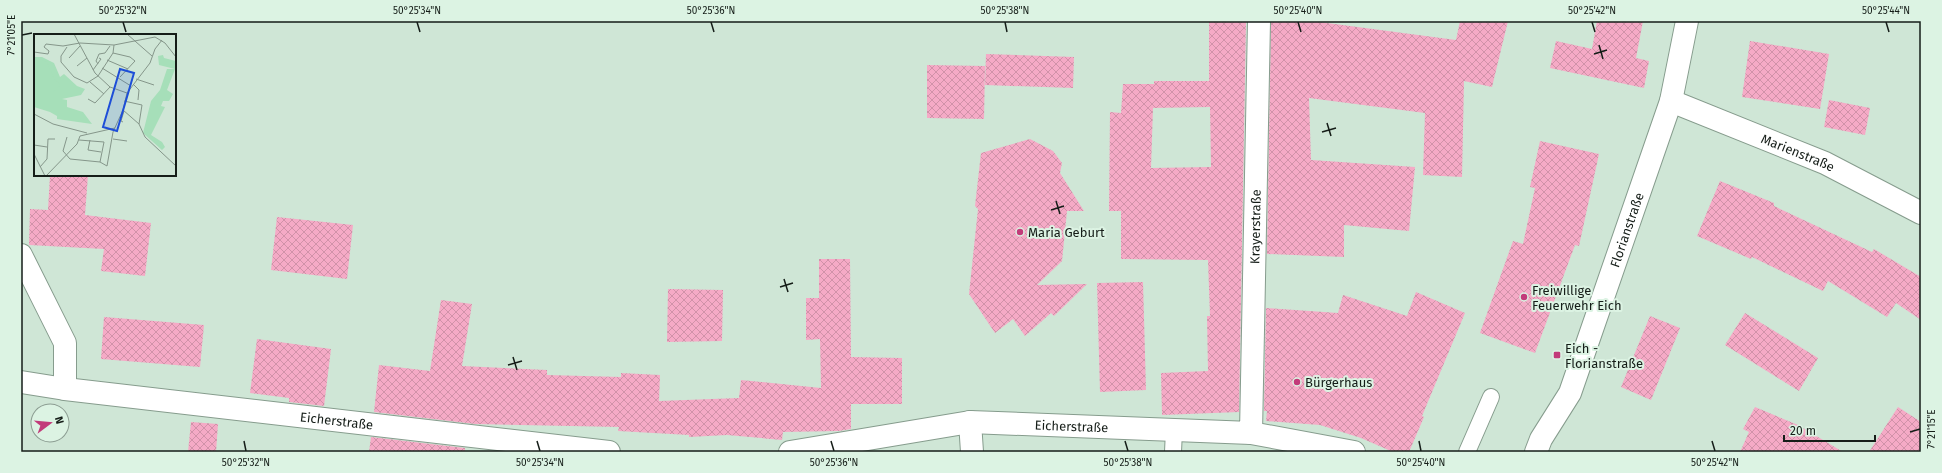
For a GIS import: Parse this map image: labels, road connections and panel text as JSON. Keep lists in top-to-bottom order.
{
  "streets": {
    "street": [
      "Marienstraße",
      "Krayerstraße",
      "Florianstraße",
      "Eicherstraße"
    ]
  },
  "crossings": [
    ["Marienstraße", "Florianstraße"],
    ["Krayerstraße", "Eicherstraße"]
  ],
  "places": {
    "other": ["Maria Geburt", "Freiwillige Feuerwehr Eich", "Bürgerhaus"],
    "transit": ["Eich - Florianstraße"]
  },
  "scale_bar": "20 m",
  "north": "right",
  "coordinates": [
    "50°25'32\"N",
    "50°25'34\"N",
    "50°25'36\"N",
    "50°25'38\"N",
    "50°25'40\"N",
    "50°25'42\"N",
    "50°25'44\"N",
    "7°21'05\"E",
    "7°21'15\"E"
  ]
}
